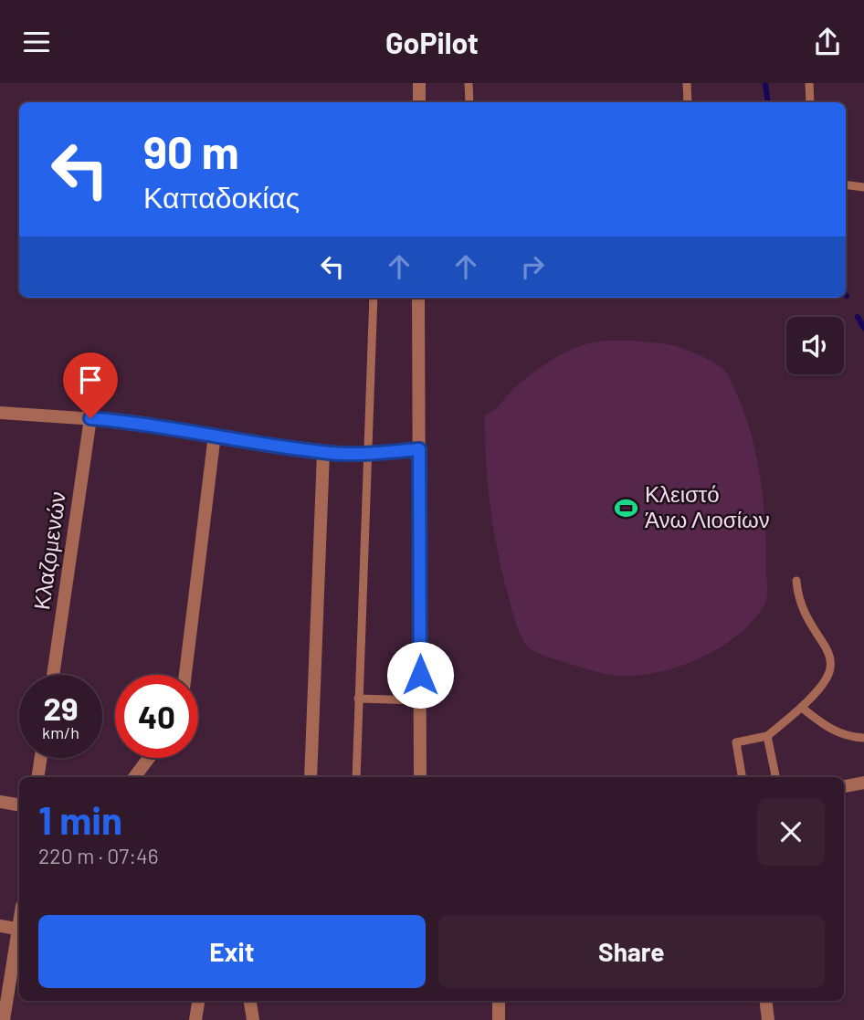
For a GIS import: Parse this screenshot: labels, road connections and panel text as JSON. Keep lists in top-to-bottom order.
{
  "streets": {
    "street": ["Κλαζομενών"]
  },
  "places": {
    "sports": ["Κλειστό Άνω Λιοσίων"]
  },
  "page": {
    "header": "GoPilot",
    "turn": ["90 m", "Καπαδοκίας"],
    "speed": "29 km/h",
    "limit": "40",
    "heading": ["1 min", "220 m · 07:46"],
    "buttons": ["Exit", "Share"]
  }
}
